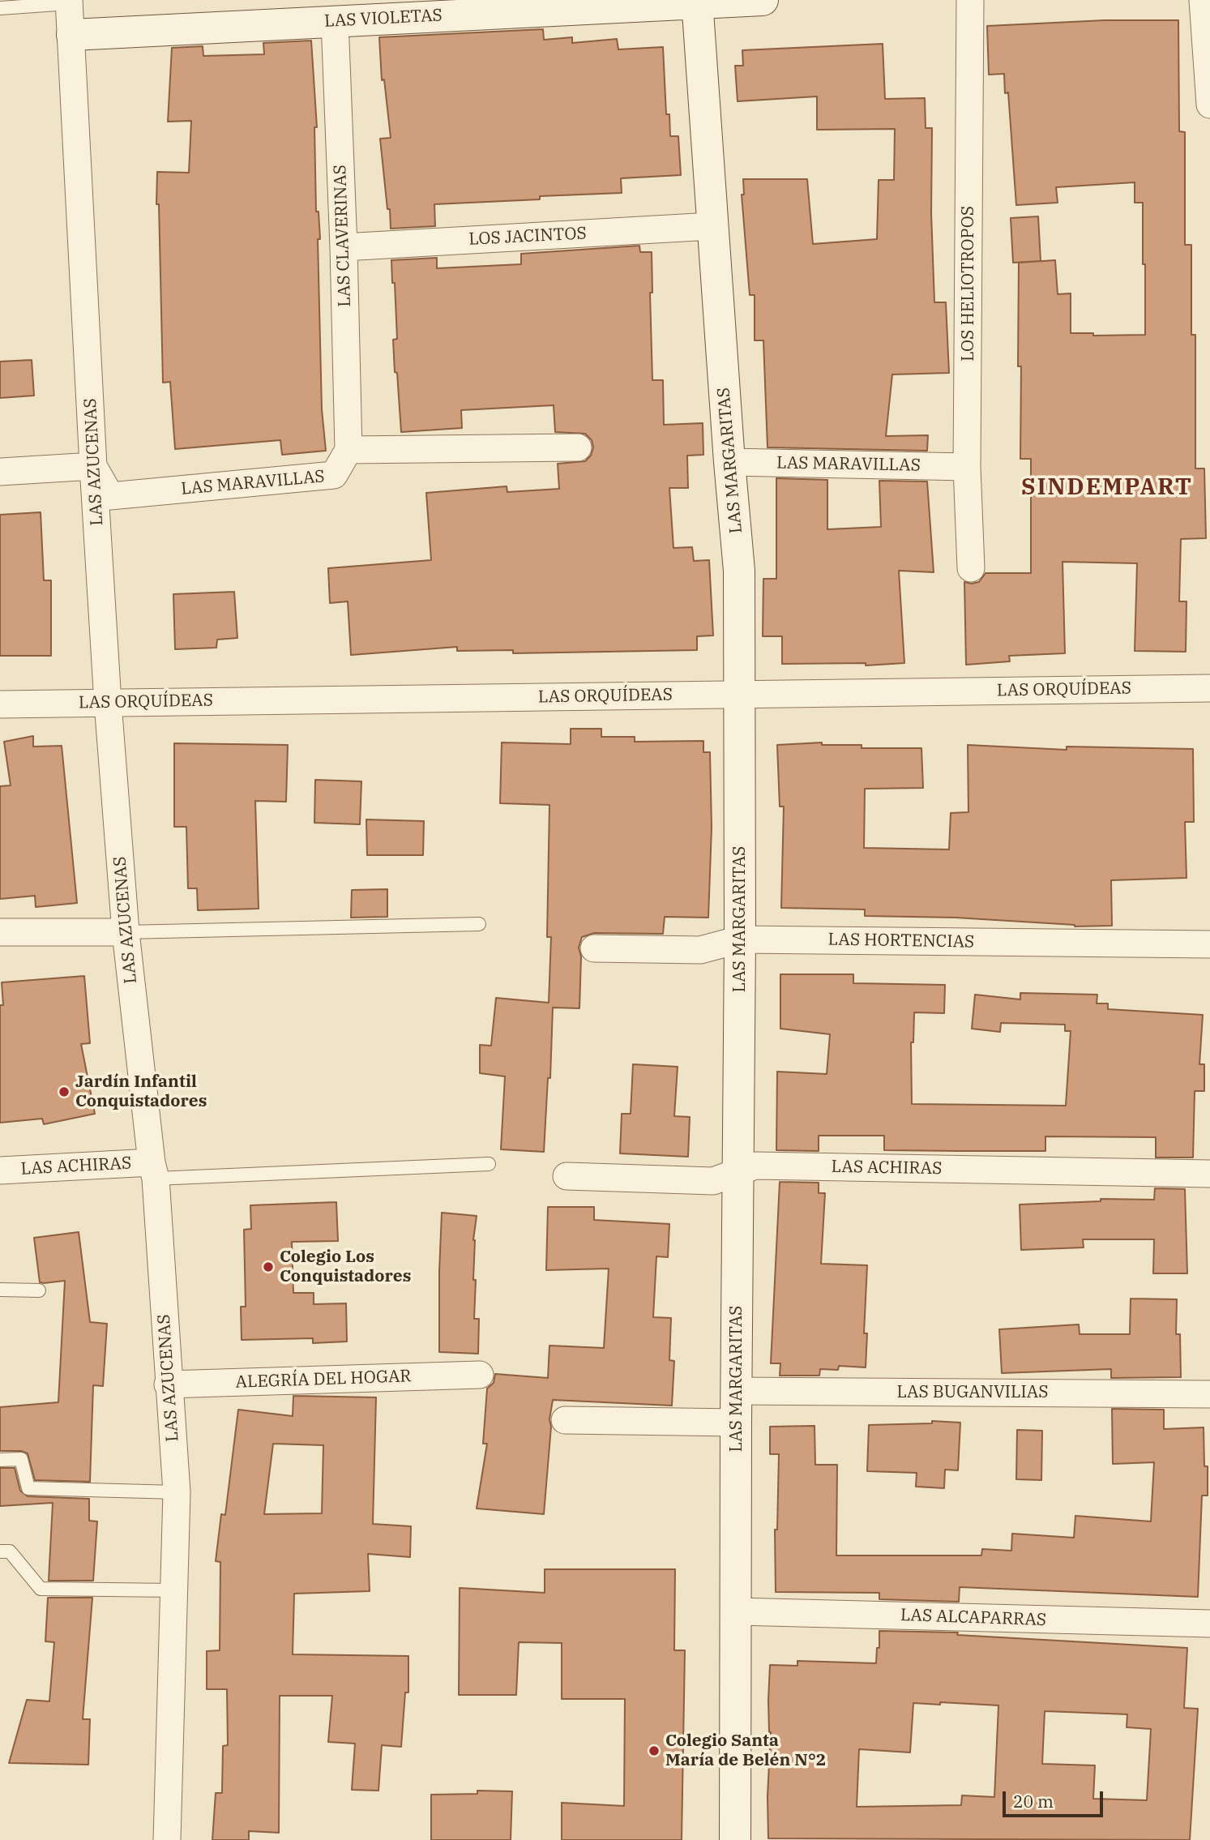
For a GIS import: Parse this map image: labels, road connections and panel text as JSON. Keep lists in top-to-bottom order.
{
  "streets": {
    "street": [
      "LAS VIOLETAS",
      "LAS CLAVERINAS",
      "LOS JACINTOS",
      "LOS HELIOTROPOS",
      "LAS MARGARITAS",
      "LAS AZUCENAS",
      "LAS MARAVILLAS",
      "LAS ORQUÍDEAS",
      "LAS HORTENCIAS",
      "LAS ACHIRAS",
      "ALEGRÍA DEL HOGAR",
      "LAS BUGANVILIAS",
      "LAS ALCAPARRAS"
    ]
  },
  "crossings": [
    ["LAS VIOLETAS", "LAS CLAVERINAS"],
    ["LAS VIOLETAS", "LAS MARGARITAS"],
    ["LAS VIOLETAS", "LAS AZUCENAS"],
    ["LAS CLAVERINAS", "LOS JACINTOS"],
    ["LAS CLAVERINAS", "LAS MARAVILLAS"],
    ["LOS JACINTOS", "LAS MARGARITAS"],
    ["LOS HELIOTROPOS", "LAS MARAVILLAS"],
    ["LAS MARGARITAS", "LAS MARAVILLAS"],
    ["LAS MARGARITAS", "LAS ORQUÍDEAS"],
    ["LAS MARGARITAS", "LAS HORTENCIAS"],
    ["LAS MARGARITAS", "LAS ACHIRAS"],
    ["LAS MARGARITAS", "LAS BUGANVILIAS"],
    ["LAS MARGARITAS", "LAS ALCAPARRAS"],
    ["LAS AZUCENAS", "LAS MARAVILLAS"],
    ["LAS AZUCENAS", "LAS ORQUÍDEAS"],
    ["LAS AZUCENAS", "LAS ACHIRAS"],
    ["LAS AZUCENAS", "ALEGRÍA DEL HOGAR"]
  ],
  "districts": ["SINDEMPART"],
  "places": ["Jardín Infantil Conquistadores", "Colegio Los Conquistadores", "Colegio Santa María de Belén N°2"],
  "scale_bar": "20 m"
}
